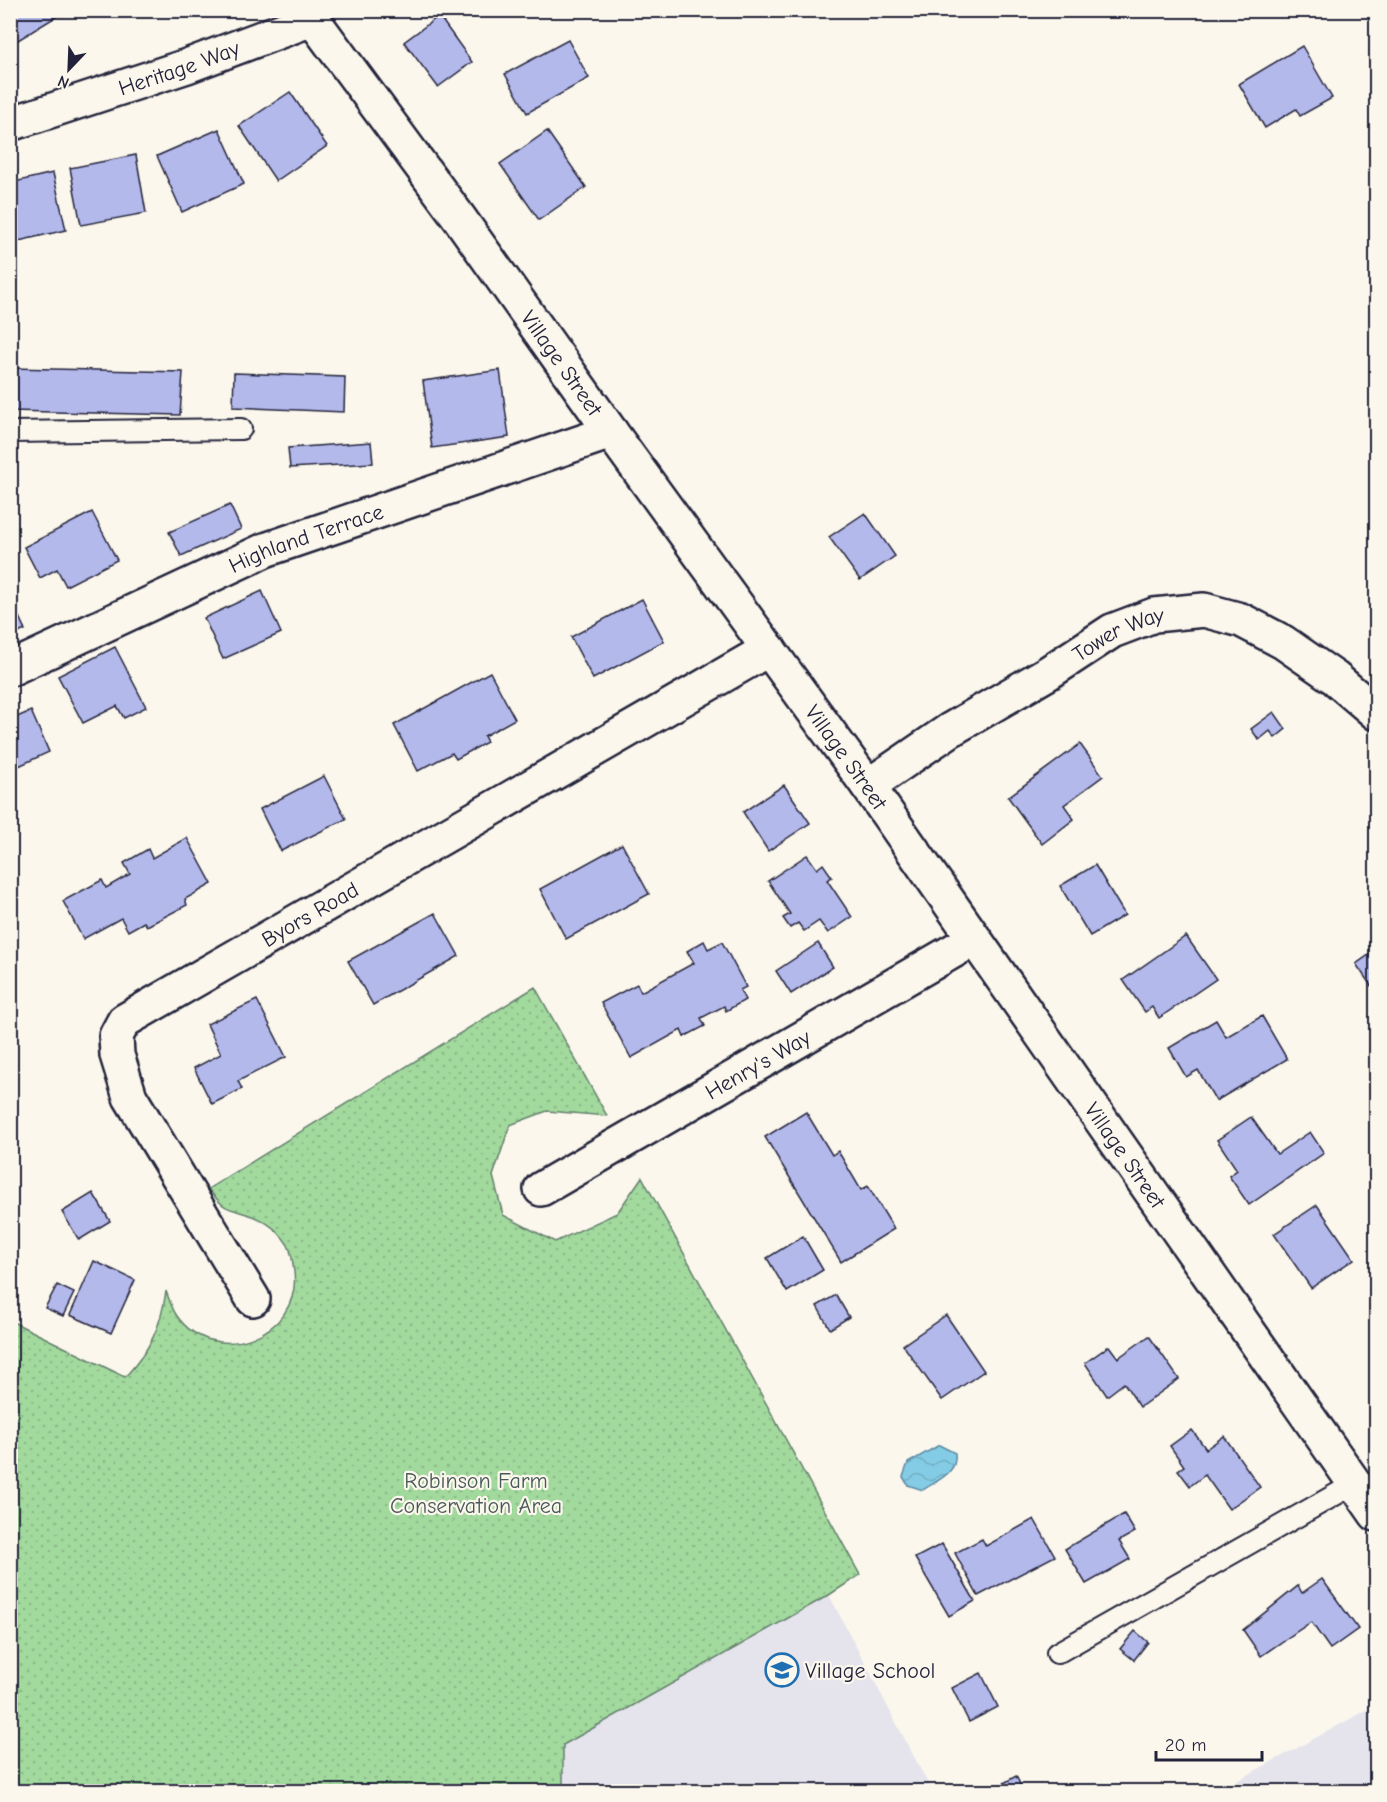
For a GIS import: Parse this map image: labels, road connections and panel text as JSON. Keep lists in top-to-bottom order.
{
  "streets": {
    "street": [
      "Heritage Way",
      "Village Street",
      "Highland Terrace",
      "Tower Way",
      "Byors Road",
      "Henry's Way"
    ]
  },
  "crossings": [
    ["Heritage Way", "Village Street"],
    ["Village Street", "Highland Terrace"],
    ["Village Street", "Tower Way"],
    ["Village Street", "Byors Road"],
    ["Village Street", "Henry's Way"]
  ],
  "parks": ["Robinson Farm Conservation Area"],
  "places": {
    "school or university": ["Village School"]
  },
  "scale_bar": "20 m",
  "north": "bottom left"
}
